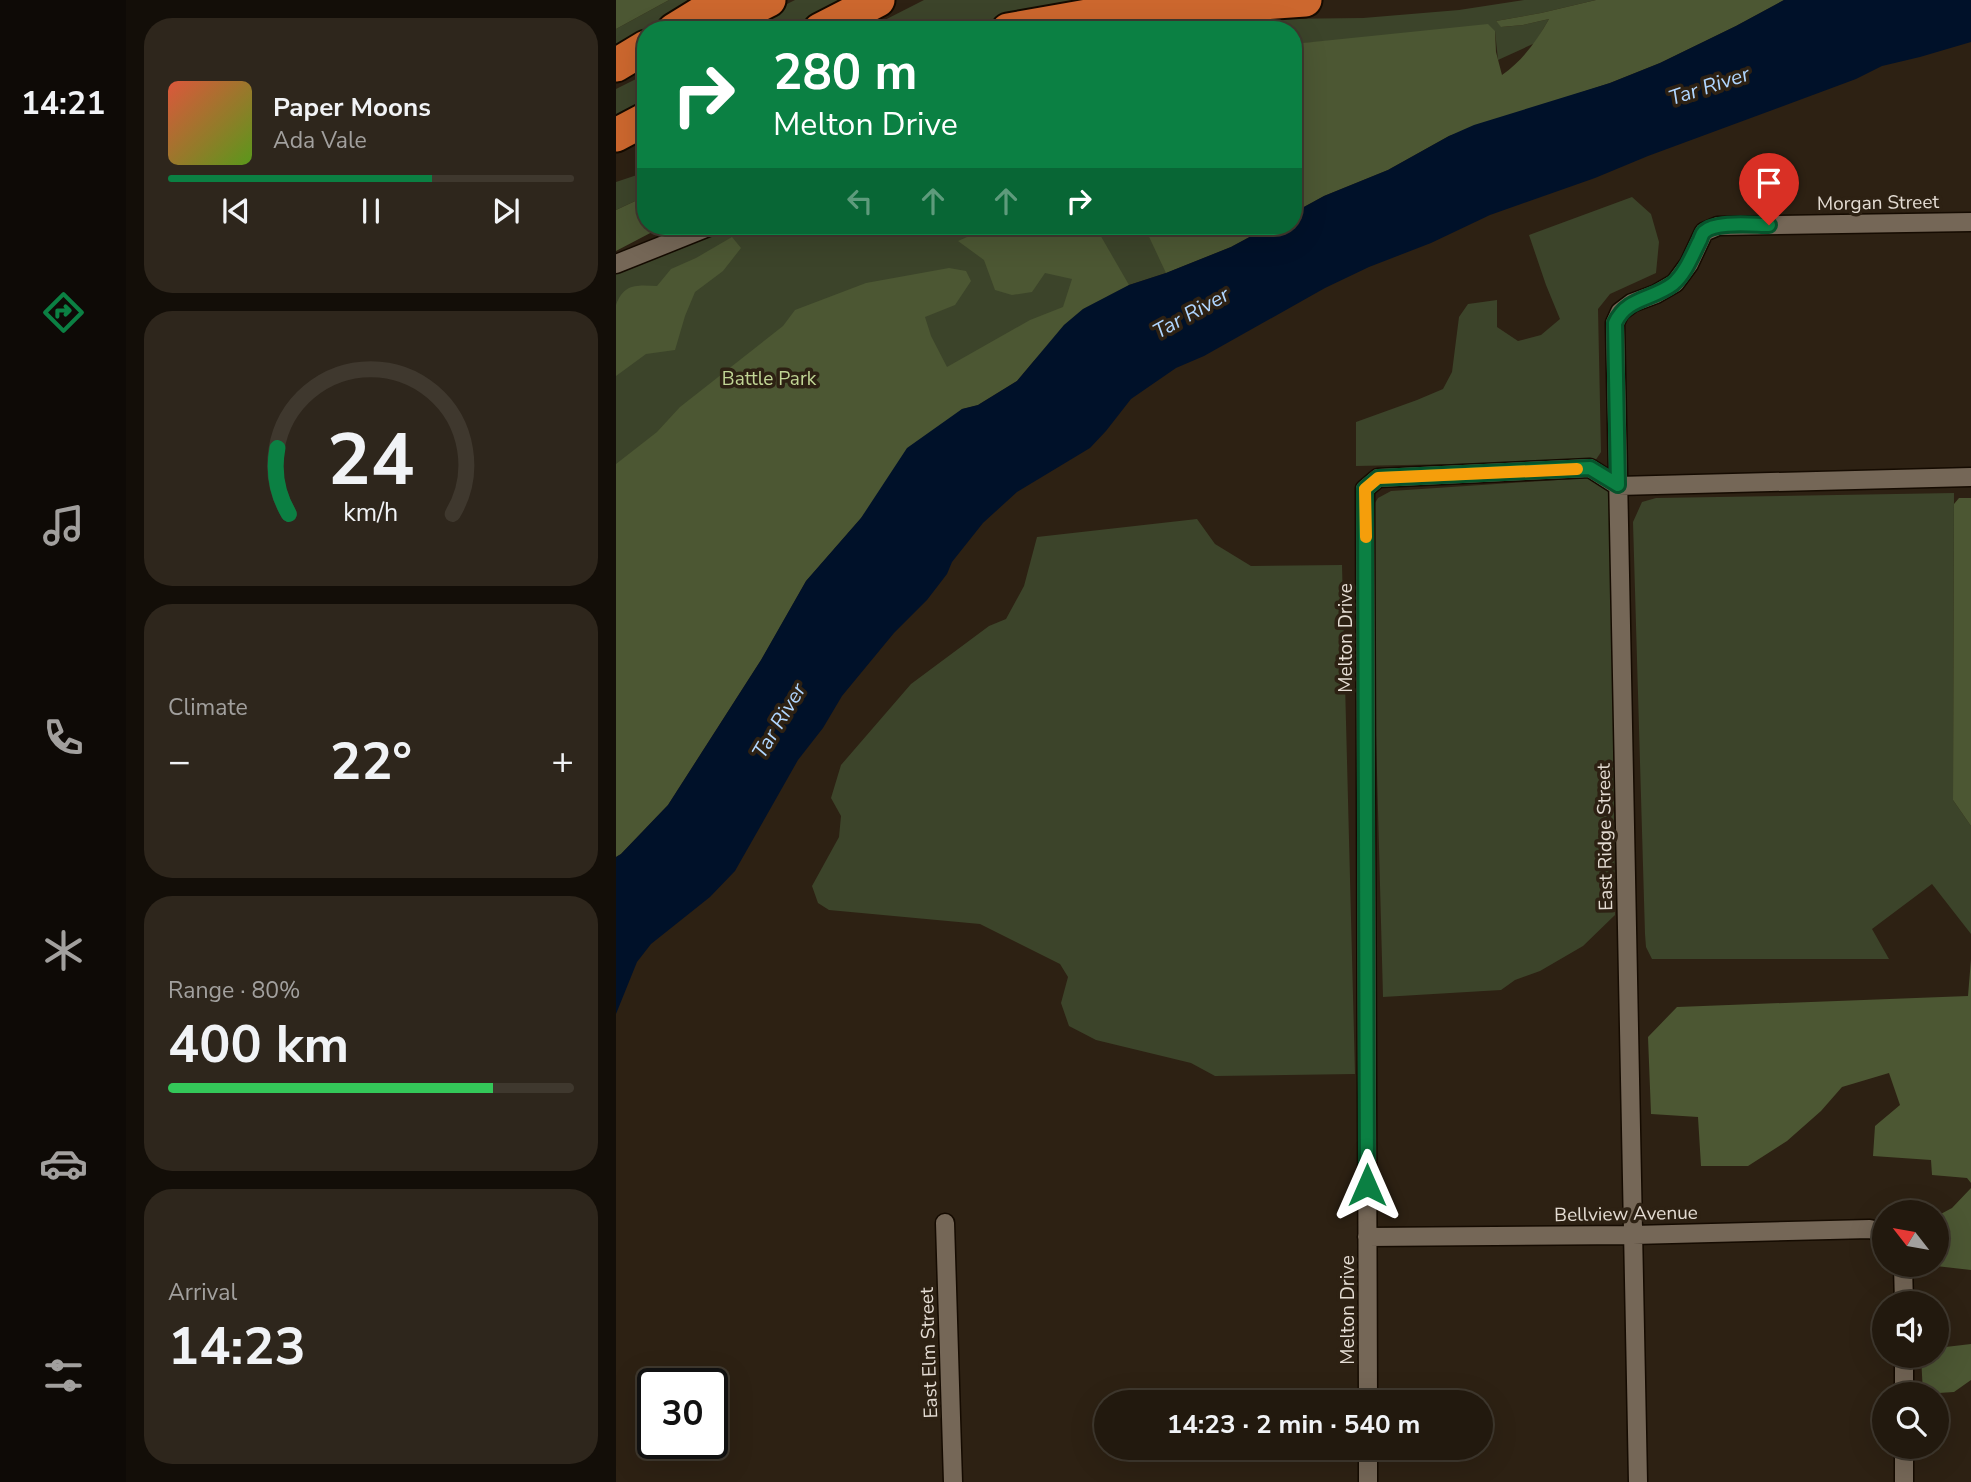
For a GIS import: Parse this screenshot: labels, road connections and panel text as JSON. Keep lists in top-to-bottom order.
{
  "streets": {
    "street": [
      "Morgan Street",
      "Melton Drive",
      "East Ridge Street",
      "Bellview Avenue",
      "East Elm Street"
    ]
  },
  "crossings": [
    ["Morgan Street", "East Ridge Street"],
    ["Melton Drive", "East Ridge Street"],
    ["Melton Drive", "Bellview Avenue"],
    ["East Ridge Street", "Bellview Avenue"]
  ],
  "water": ["Tar River"],
  "parks": ["Battle Park"],
  "north": "top left",
  "page": {
    "tabs": "14:21",
    "turn": ["280 m", "Melton Drive"],
    "song": ["Paper Moons", "Ada Vale"],
    "tile": [
      "Climate",
      ["Range · 80%", "400 km"],
      ["Arrival", "14:23"]
    ],
    "heat": ["−", "22°", "+"],
    "limit": "30",
    "trip": "14:23 · 2 min · 540 m",
    "gauge": ["24", "km/h"]
  }
}
